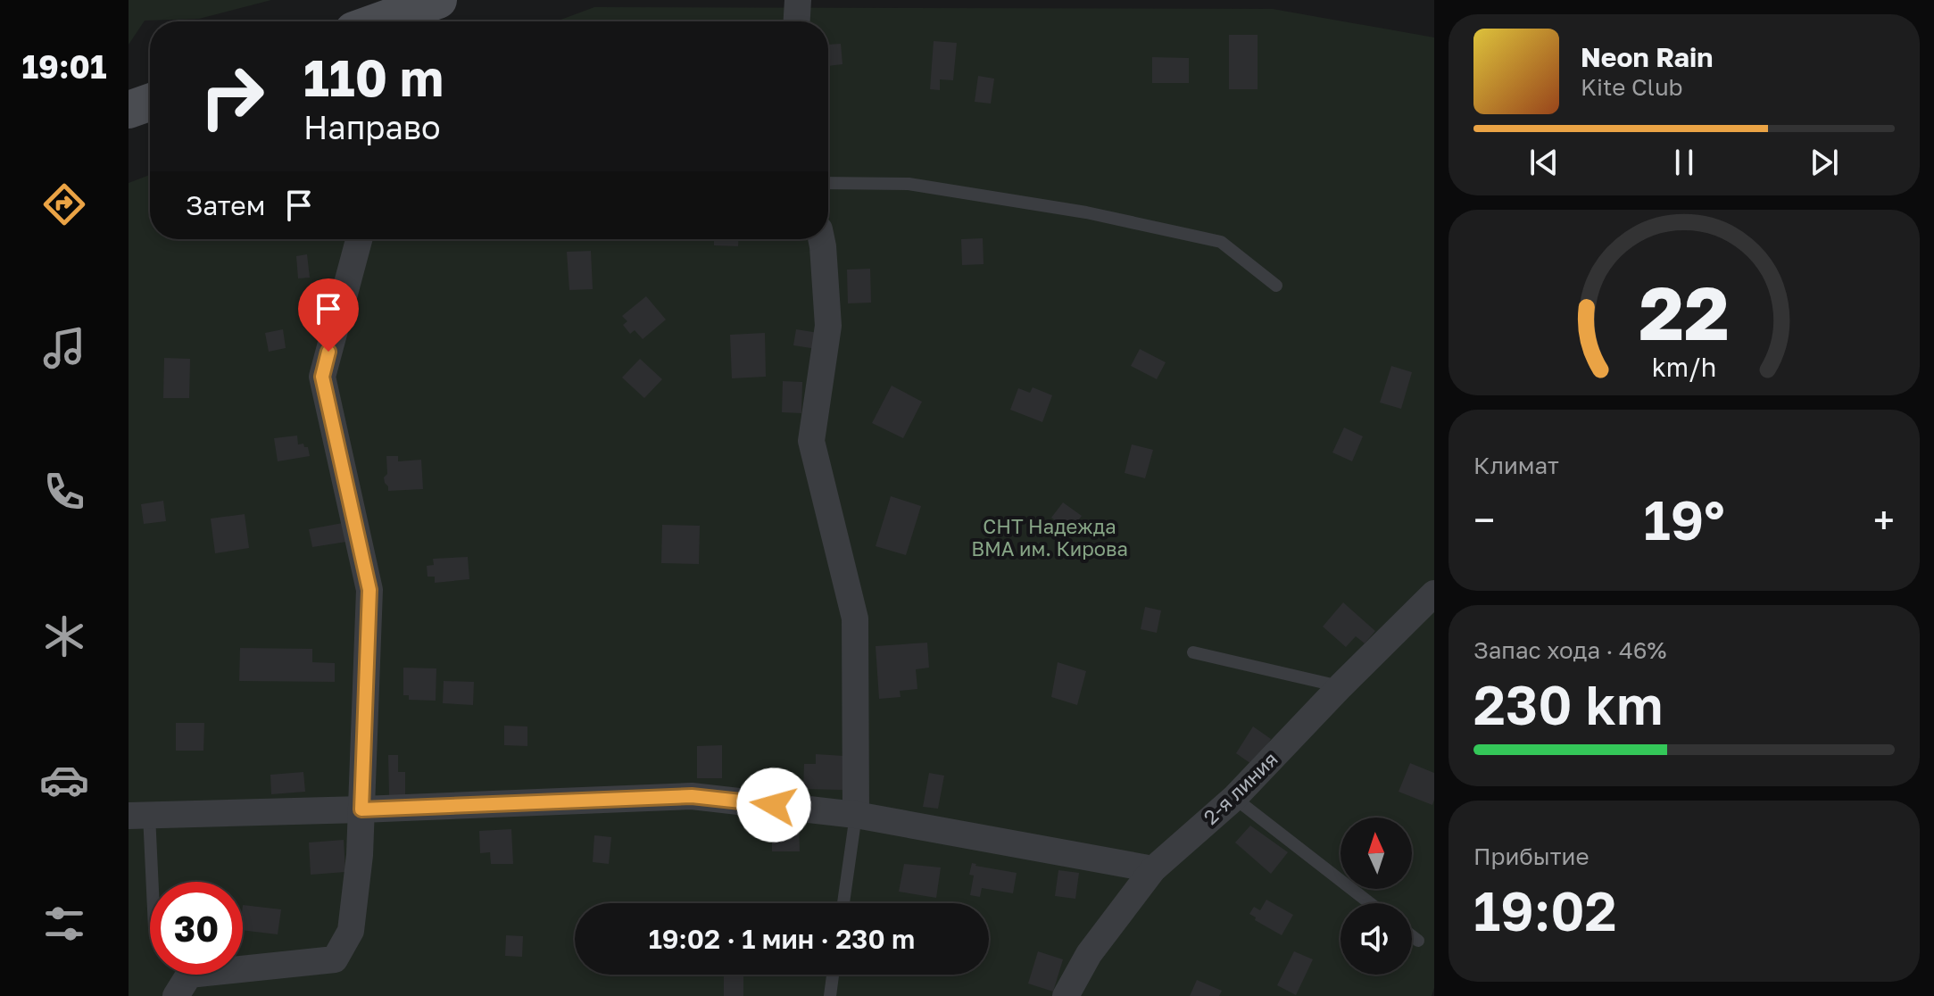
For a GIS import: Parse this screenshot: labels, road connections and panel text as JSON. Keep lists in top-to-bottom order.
{
  "streets": {
    "street": ["2-я линия"]
  },
  "parks": ["СНТ Надежда ВМА им. Кирова"],
  "north": "top",
  "page": {
    "tabs": "19:01",
    "turn": ["110 m", "Направо"],
    "song": ["Neon Rain", "Kite Club"],
    "then": "Затем",
    "tile": [
      "Климат",
      ["Запас хода · 46%", "230 km"],
      ["Прибытие", "19:02"]
    ],
    "heat": ["−", "19°", "+"],
    "limit": "30",
    "trip": "19:02 · 1 мин · 230 m",
    "gauge": ["22", "km/h"]
  }
}
